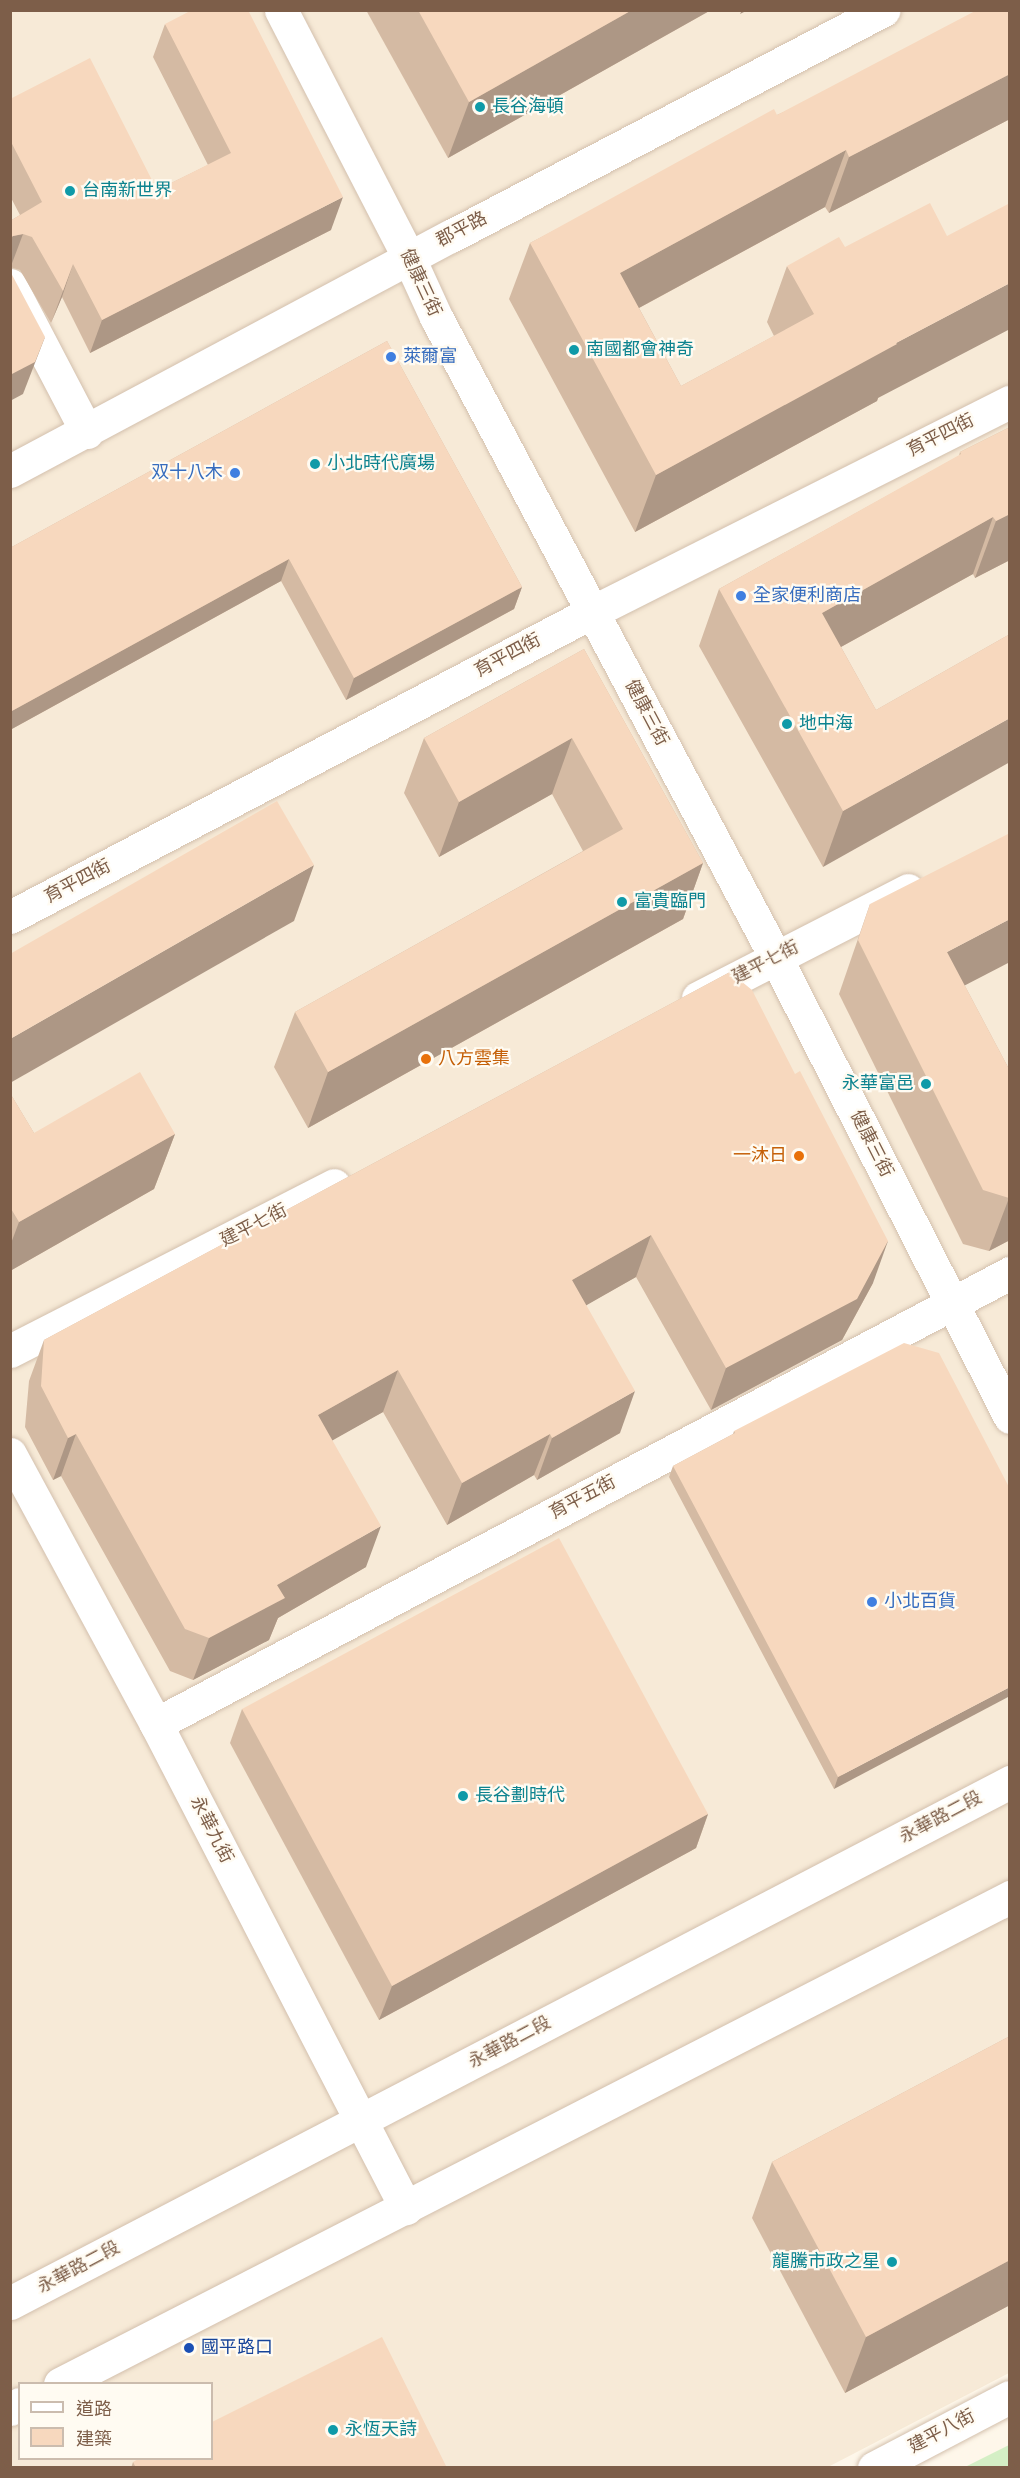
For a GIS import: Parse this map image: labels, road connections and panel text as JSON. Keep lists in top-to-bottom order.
{
  "streets": {
    "street": [
      "郡平路",
      "健康三街",
      "育平四街",
      "建平七街",
      "育平五街",
      "永華路二段",
      "永華九街",
      "建平八街"
    ]
  },
  "crossings": [
    ["郡平路", "健康三街"],
    ["健康三街", "育平四街"],
    ["健康三街", "建平七街"],
    ["健康三街", "育平五街"],
    ["育平五街", "永華九街"],
    ["永華路二段", "永華九街"]
  ],
  "places": [
    "長谷海頓",
    "台南新世界",
    "南國都會神奇",
    "萊爾富",
    "小北時代廣場",
    "双十八木",
    "全家便利商店",
    "地中海",
    "富貴臨門",
    "八方雲集",
    "永華富邑",
    "一沐日",
    "小北百貨",
    "長谷劃時代",
    "龍騰市政之星",
    "國平路口",
    "永恆天詩"
  ],
  "legend": ["道路", "建築"]
}
